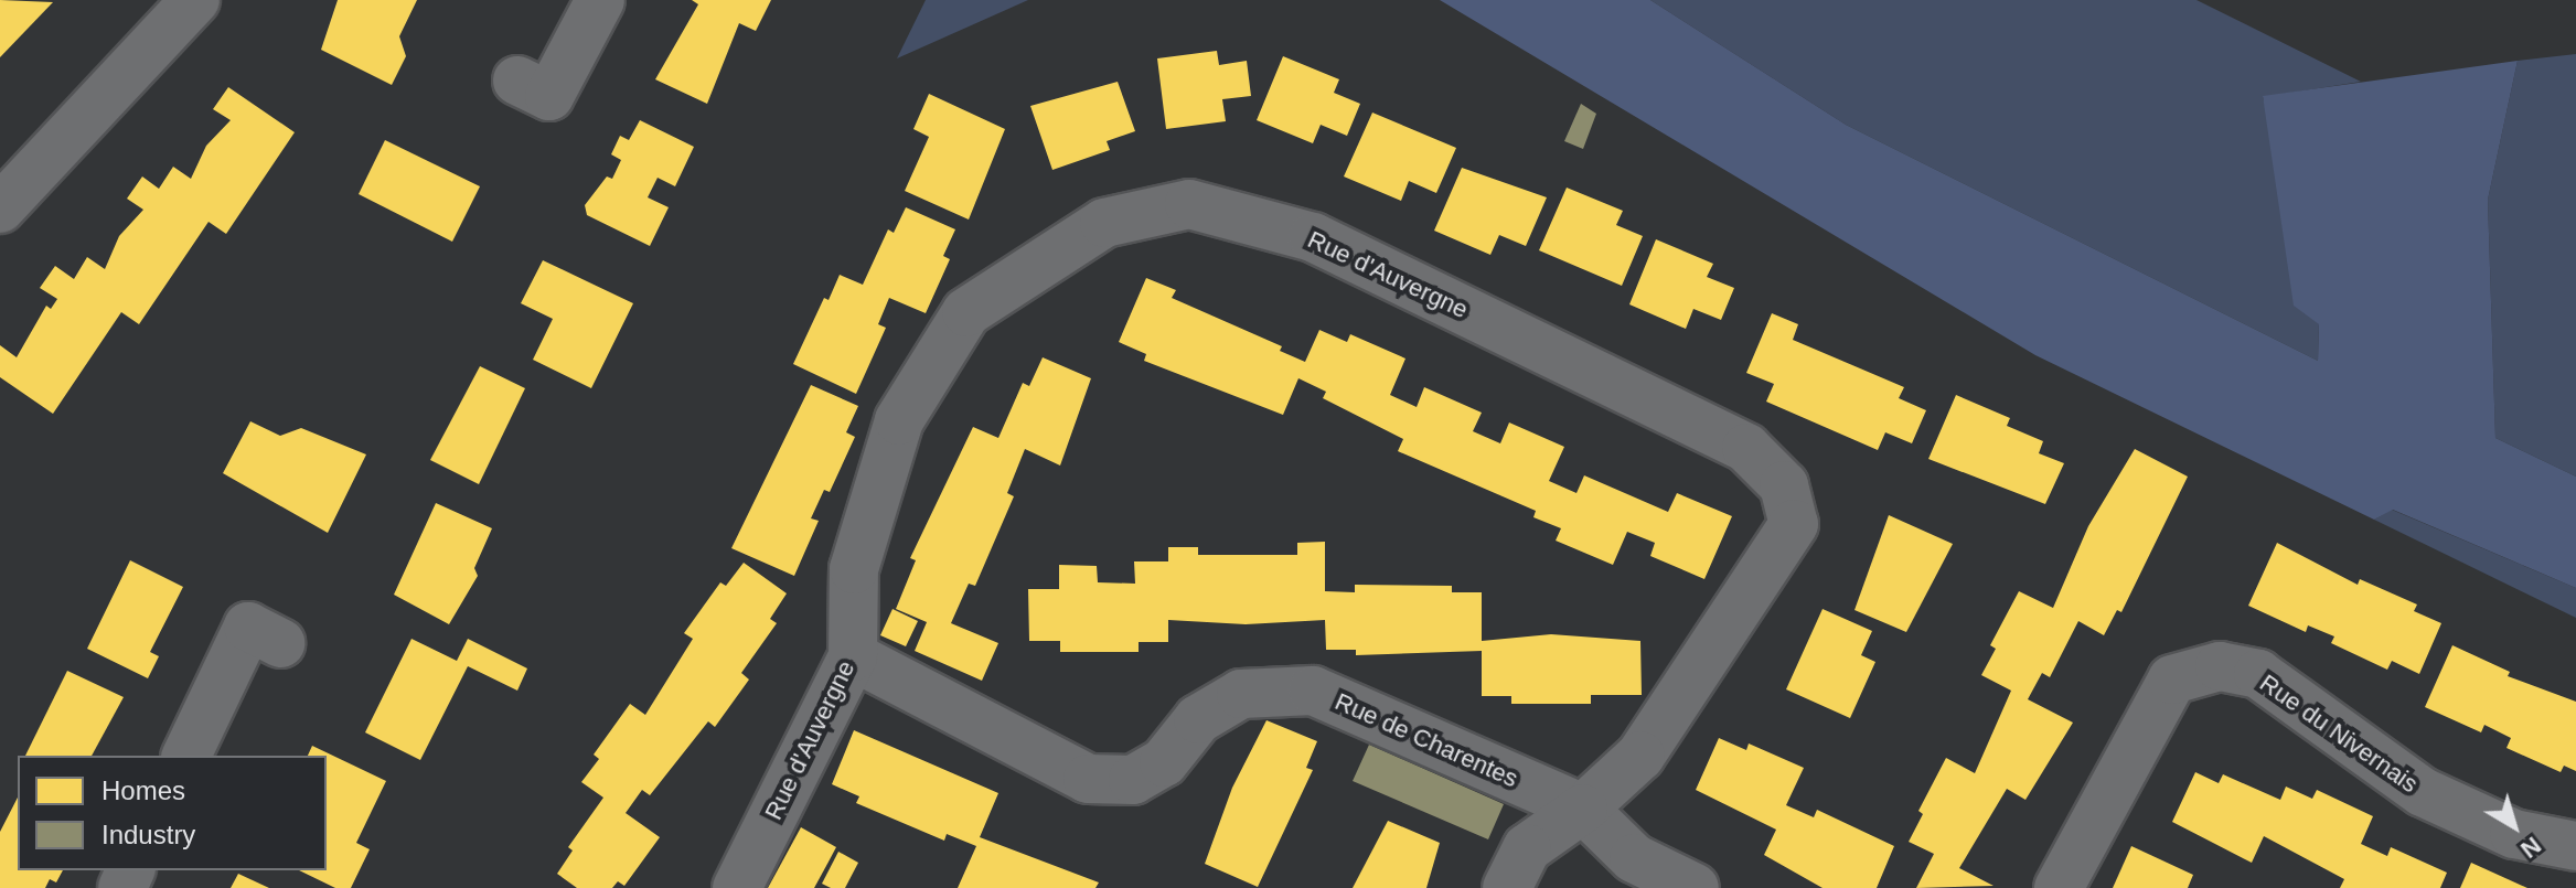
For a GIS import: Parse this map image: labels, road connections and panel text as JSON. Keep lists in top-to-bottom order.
{
  "streets": {
    "street": ["Rue d'Auvergne", "Rue du Nivernais", "Rue de Charentes"]
  },
  "crossings": [
    ["Rue d'Auvergne", "Rue de Charentes"]
  ],
  "legend": ["Homes", "Industry"],
  "north": "bottom right"
}
